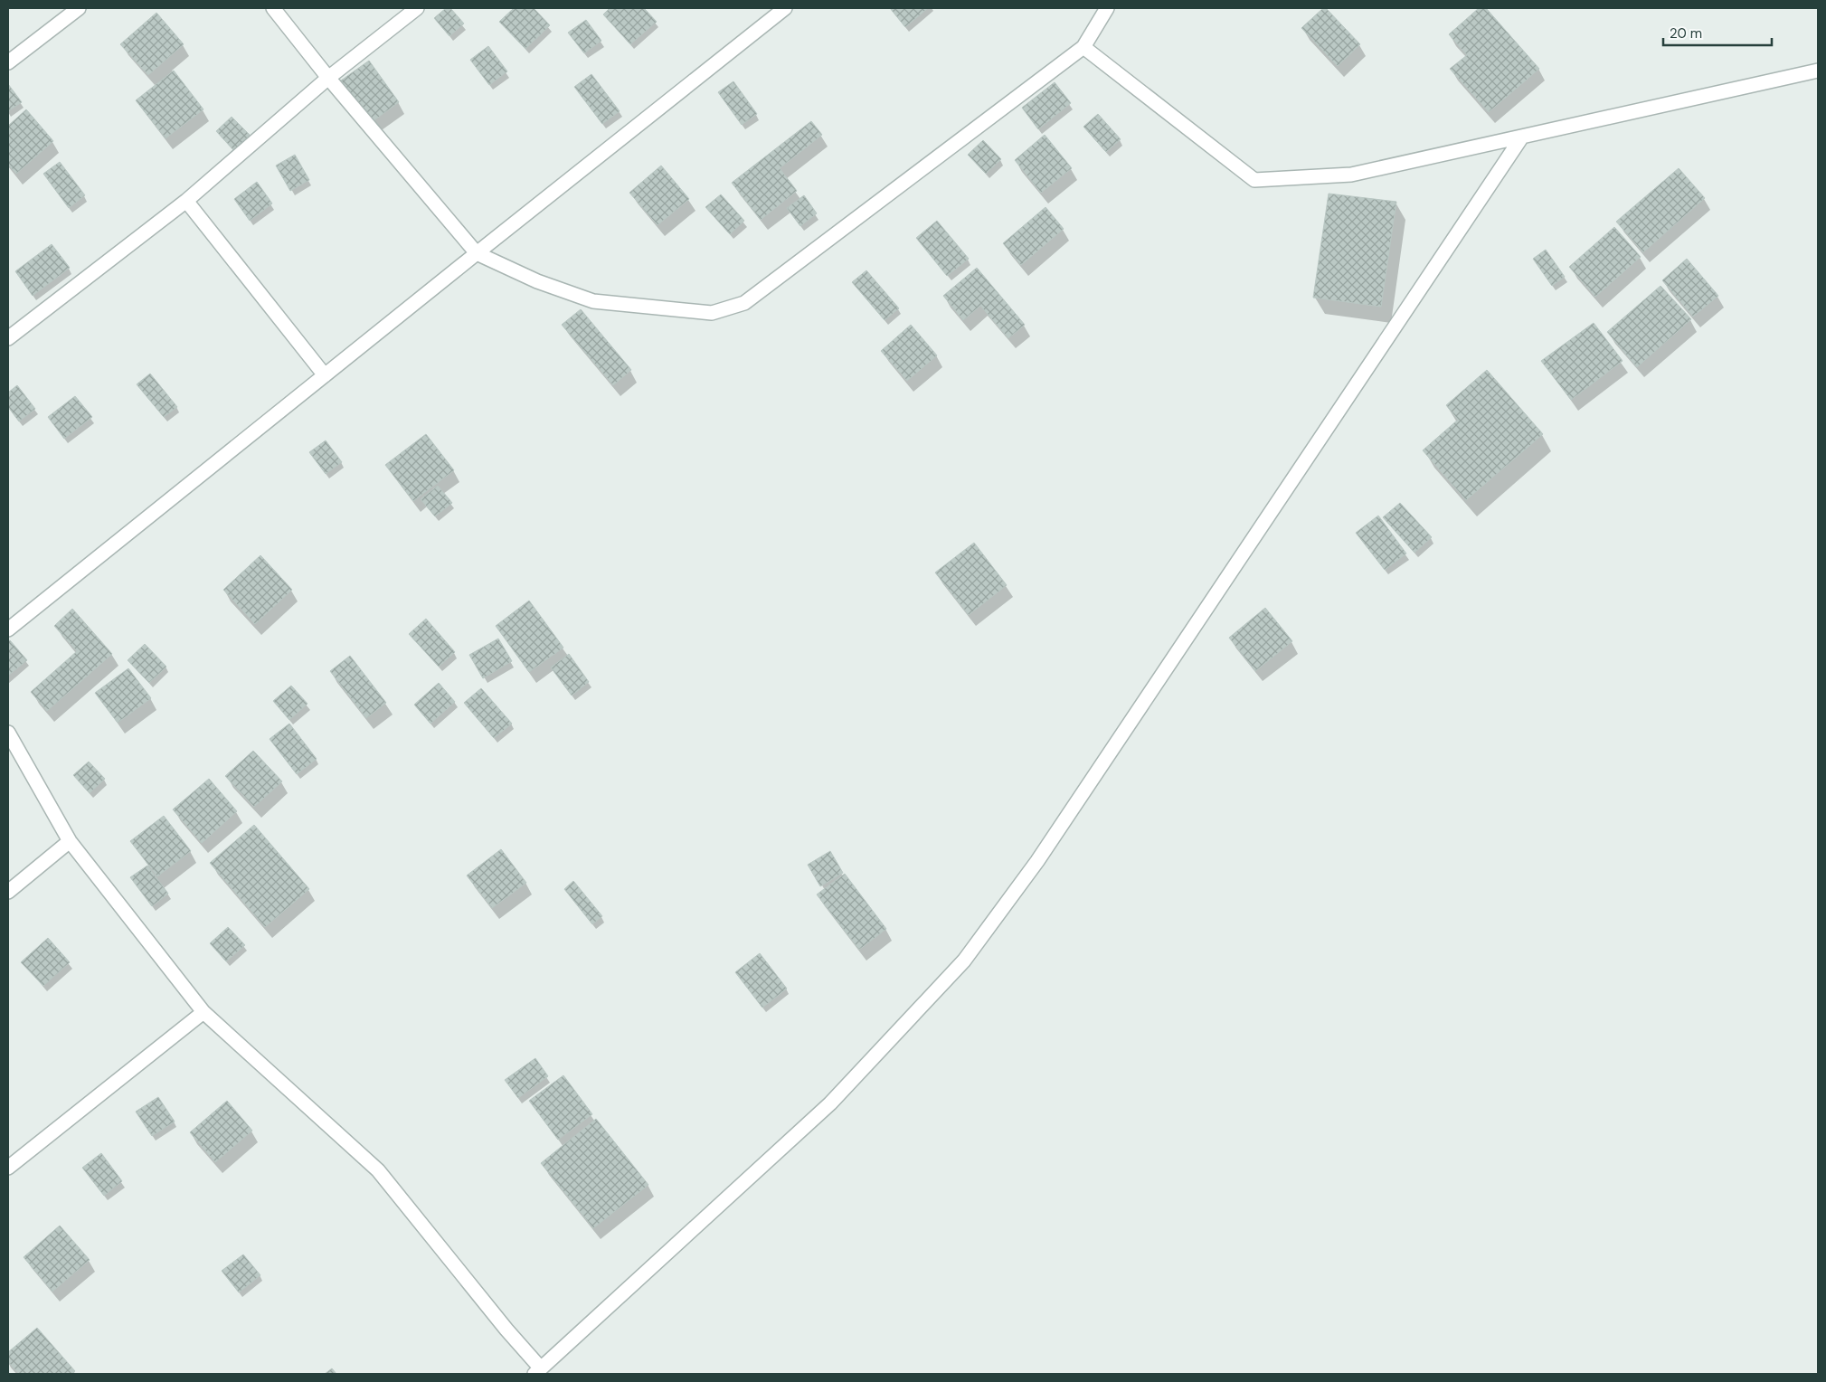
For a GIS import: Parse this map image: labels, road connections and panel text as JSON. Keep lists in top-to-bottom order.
{
  "scale_bar": "20 m"
}
